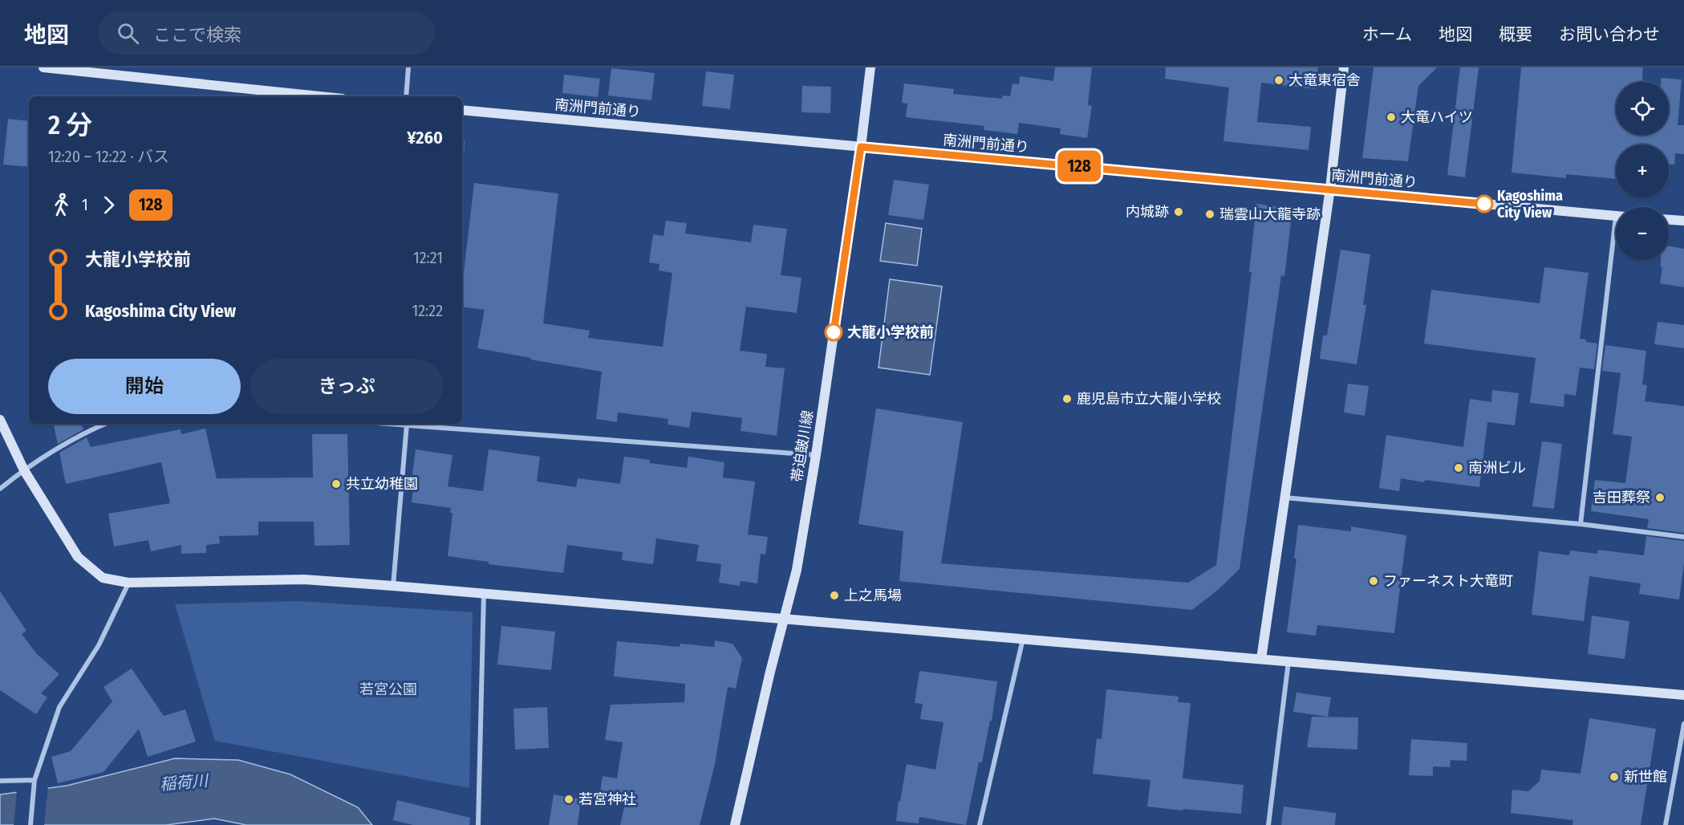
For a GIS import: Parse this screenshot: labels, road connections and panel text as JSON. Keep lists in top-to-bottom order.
{
  "streets": {
    "street": ["南洲門前通り", "帯迫皷川線"]
  },
  "crossings": [
    ["南洲門前通り", "帯迫皷川線"]
  ],
  "water": ["稲荷川"],
  "parks": ["若宮公園"],
  "places": [
    "大竜東宿舎",
    "大竜ハイツ",
    "Kagoshima City View",
    "内城跡",
    "瑞雲山大龍寺跡",
    "大龍小学校前",
    "鹿児島市立大龍小学校",
    "南洲ビル",
    "共立幼稚園",
    "吉田葬祭",
    "ファーネスト大竜町",
    "上之馬場",
    "新世館",
    "若宮神社"
  ],
  "lines": ["bus line 128"],
  "page": {
    "header": "地図",
    "search": "ここで検索",
    "nav": [
      "ホーム",
      "地図",
      "概要",
      "お問い合わせ"
    ],
    "on_map": "128",
    "map_buttons": ["+", "−"],
    "heading": ["2 分", "12:20 – 12:22 · バス", "¥260"],
    "legs": ["1", "128"],
    "list": [
      {
        "name": "大龍小学校前",
        "value": "12:21"
      },
      {
        "name": "Kagoshima City View",
        "value": "12:22"
      }
    ],
    "buttons": ["開始", "きっぷ"]
  }
}
